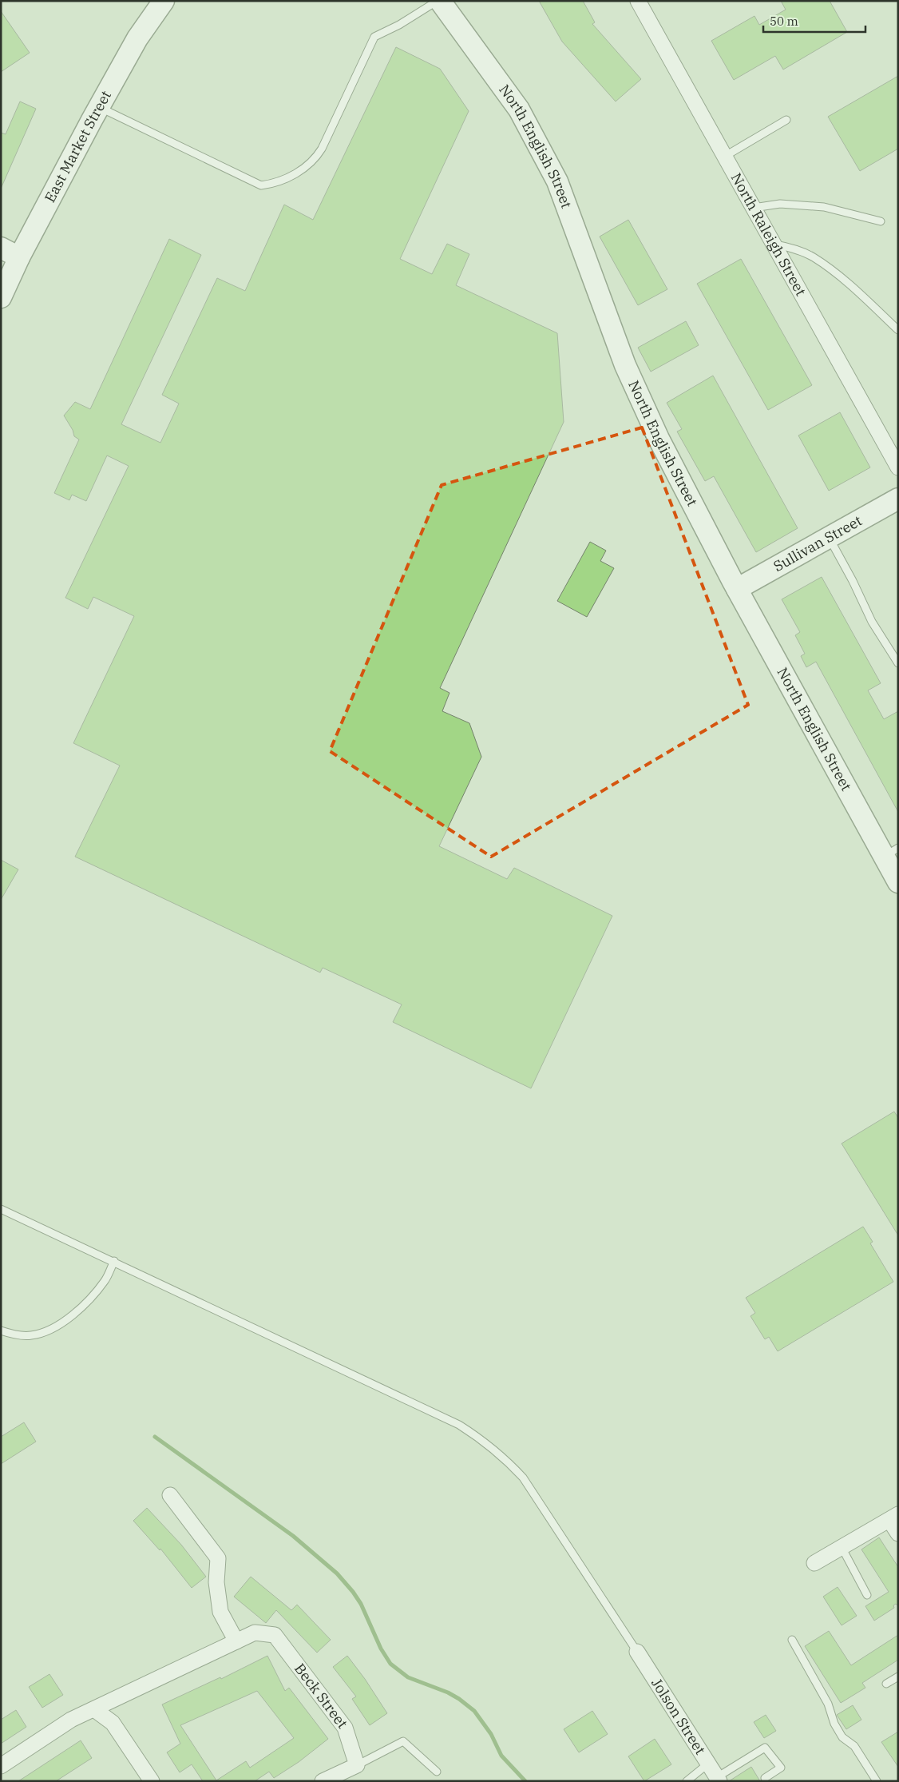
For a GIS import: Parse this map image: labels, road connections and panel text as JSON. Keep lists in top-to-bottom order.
{
  "streets": {
    "street": [
      "East Market Street",
      "North English Street",
      "North Raleigh Street",
      "Sullivan Street",
      "Beck Street",
      "Jolson Street"
    ]
  },
  "crossings": [
    ["North English Street", "Sullivan Street"]
  ],
  "scale_bar": "50 m"
}
